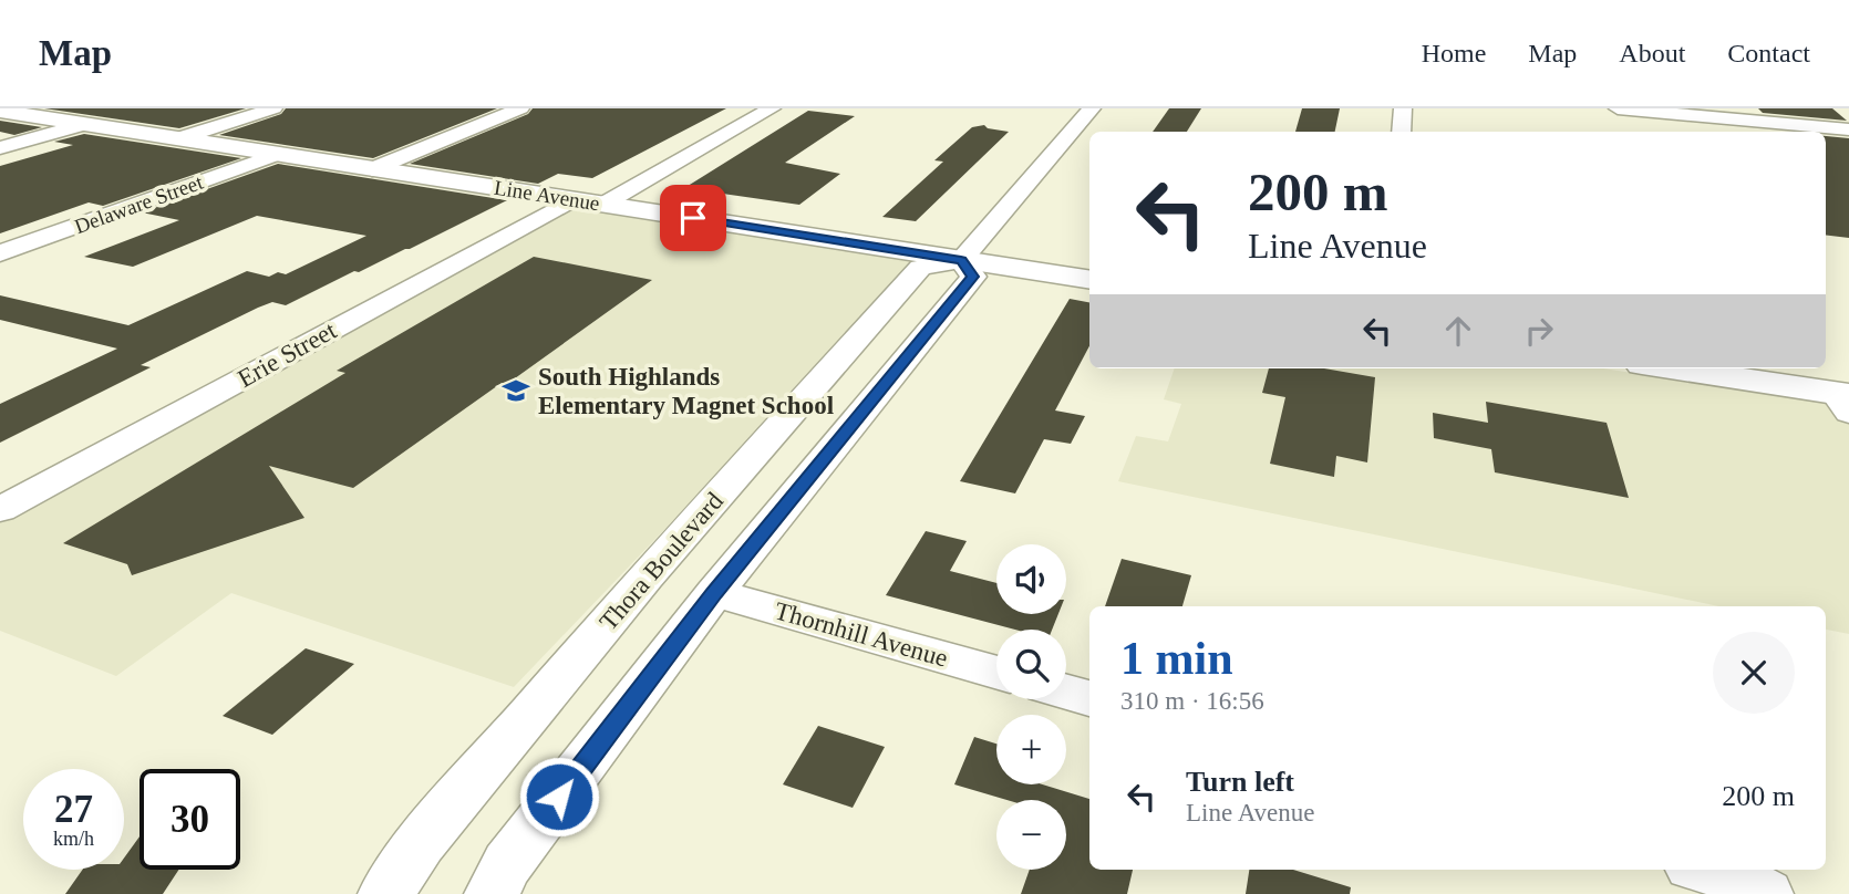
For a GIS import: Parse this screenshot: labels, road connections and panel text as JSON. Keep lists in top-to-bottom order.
{
  "streets": {
    "main road": ["Line Avenue"],
    "street": [
      "Delaware Street",
      "Erie Street",
      "Thora Boulevard",
      "Thornhill Avenue"
    ]
  },
  "crossings": [
    ["Line Avenue", "Delaware Street"],
    ["Line Avenue", "Erie Street"],
    ["Line Avenue", "Thora Boulevard"]
  ],
  "places": {
    "school or university": ["South Highlands Elementary Magnet School"]
  },
  "page": {
    "header": "Map",
    "nav": [
      "Home",
      "Map",
      "About",
      "Contact"
    ],
    "turn": ["200 m", "Line Avenue"],
    "map_buttons": ["+", "−"],
    "heading": ["1 min", "310 m · 16:56"],
    "list": [
      {
        "name": "Turn left",
        "note": "Line Avenue",
        "value": "200 m"
      }
    ],
    "speed": "27 km/h",
    "limit": "30"
  }
}
